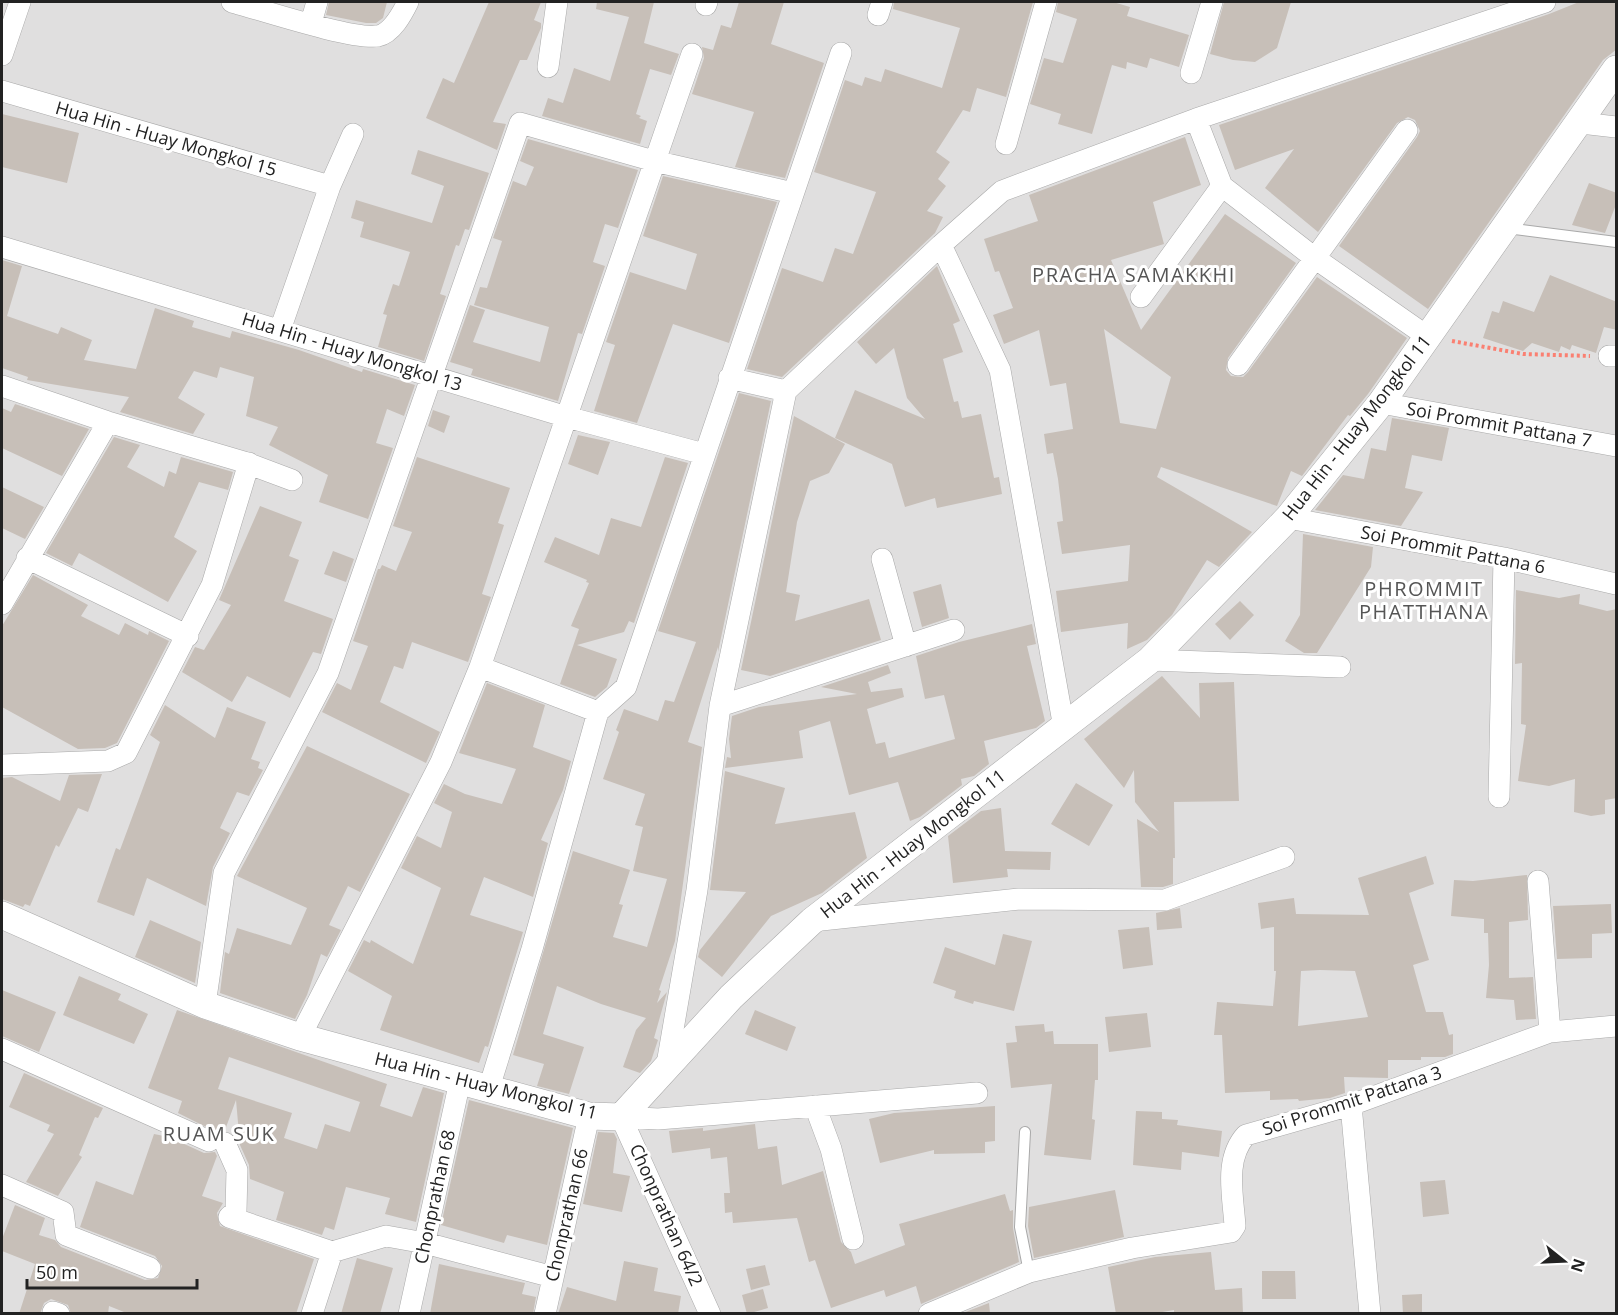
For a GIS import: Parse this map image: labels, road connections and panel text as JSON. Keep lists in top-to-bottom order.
{
  "streets": {
    "street": [
      "Hua Hin - Huay Mongkol 15",
      "Hua Hin - Huay Mongkol 13",
      "Soi Prommit Pattana 7",
      "Hua Hin - Huay Mongkol 11",
      "Soi Prommit Pattana 6",
      "Soi Prommit Pattana 3",
      "Chonprathan 68",
      "Chonprathan 66",
      "Chonprathan 64/2"
    ]
  },
  "crossings": [
    ["Soi Prommit Pattana 7", "Hua Hin - Huay Mongkol 11"],
    ["Hua Hin - Huay Mongkol 11", "Soi Prommit Pattana 6"],
    ["Hua Hin - Huay Mongkol 11", "Chonprathan 68"],
    ["Hua Hin - Huay Mongkol 11", "Chonprathan 66"],
    ["Hua Hin - Huay Mongkol 11", "Chonprathan 64/2"]
  ],
  "districts": ["PRACHA SAMAKKHI", "PHROMMIT PHATTHANA", "RUAM SUK"],
  "scale_bar": "50 m",
  "north": "right"
}
